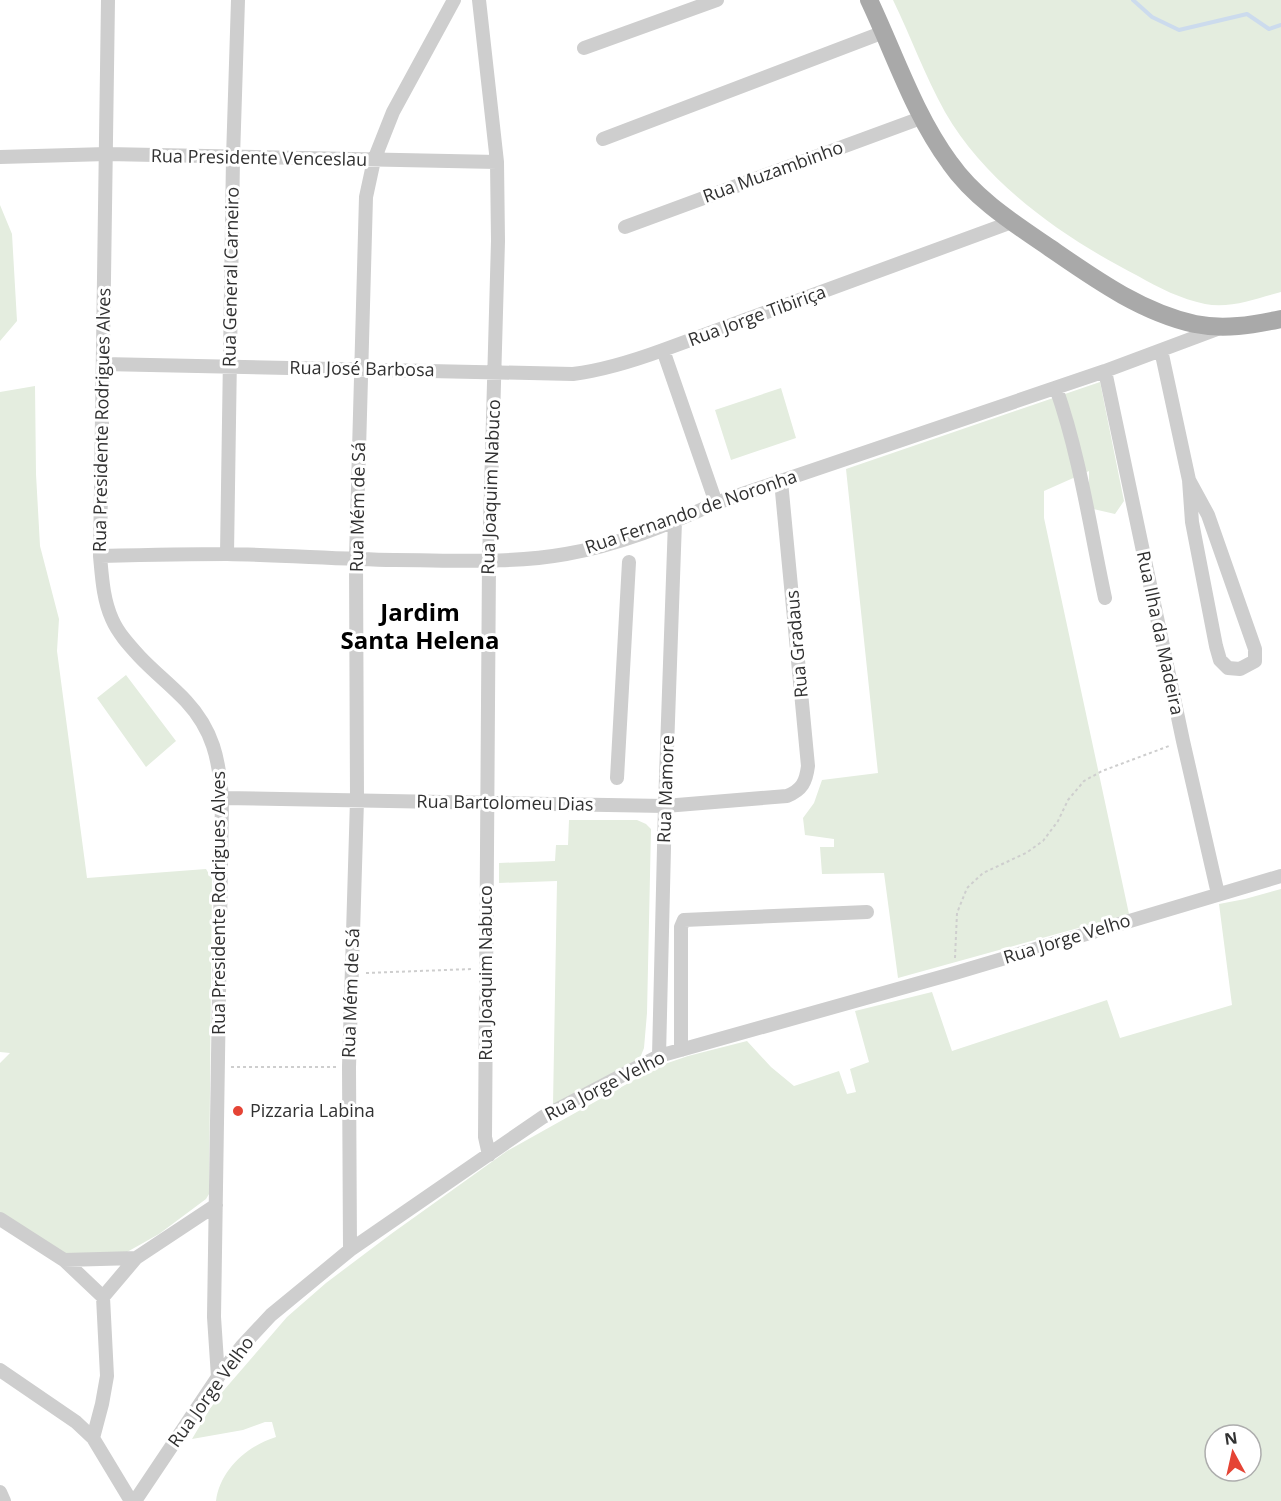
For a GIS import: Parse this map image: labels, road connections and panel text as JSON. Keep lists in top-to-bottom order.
{
  "streets": {
    "street": [
      "Rua Presidente Venceslau",
      "Rua Muzambinho",
      "Rua General Carneiro",
      "Rua Jorge Tibiriça",
      "Rua José Barbosa",
      "Rua Presidente Rodrigues Alves",
      "Rua Joaquim Nabuco",
      "Rua Mém de Sá",
      "Rua Fernando de Noronha",
      "Rua Ilha da Madeira",
      "Rua Gradaus",
      "Rua Mamore",
      "Rua Bartolomeu Dias",
      "Rua Jorge Velho"
    ]
  },
  "crossings": [
    ["Rua Presidente Venceslau", "Rua General Carneiro"],
    ["Rua Presidente Venceslau", "Rua Presidente Rodrigues Alves"],
    ["Rua Presidente Venceslau", "Rua Joaquim Nabuco"],
    ["Rua Presidente Venceslau", "Rua Mém de Sá"],
    ["Rua General Carneiro", "Rua José Barbosa"],
    ["Rua General Carneiro", "Rua Fernando de Noronha"],
    ["Rua Jorge Tibiriça", "Rua José Barbosa"],
    ["Rua Jorge Tibiriça", "Rua Joaquim Nabuco"],
    ["Rua José Barbosa", "Rua Presidente Rodrigues Alves"],
    ["Rua José Barbosa", "Rua Joaquim Nabuco"],
    ["Rua José Barbosa", "Rua Mém de Sá"],
    ["Rua Presidente Rodrigues Alves", "Rua Fernando de Noronha"],
    ["Rua Presidente Rodrigues Alves", "Rua Bartolomeu Dias"],
    ["Rua Presidente Rodrigues Alves", "Rua Jorge Velho"],
    ["Rua Joaquim Nabuco", "Rua Fernando de Noronha"],
    ["Rua Joaquim Nabuco", "Rua Bartolomeu Dias"],
    ["Rua Joaquim Nabuco", "Rua Jorge Velho"],
    ["Rua Mém de Sá", "Rua Fernando de Noronha"],
    ["Rua Mém de Sá", "Rua Bartolomeu Dias"],
    ["Rua Mém de Sá", "Rua Jorge Velho"],
    ["Rua Fernando de Noronha", "Rua Ilha da Madeira"],
    ["Rua Fernando de Noronha", "Rua Gradaus"],
    ["Rua Fernando de Noronha", "Rua Mamore"],
    ["Rua Ilha da Madeira", "Rua Jorge Velho"],
    ["Rua Gradaus", "Rua Bartolomeu Dias"],
    ["Rua Mamore", "Rua Bartolomeu Dias"],
    ["Rua Mamore", "Rua Jorge Velho"]
  ],
  "districts": ["Jardim Santa Helena"],
  "places": ["Pizzaria Labina"],
  "north": "top"
}
